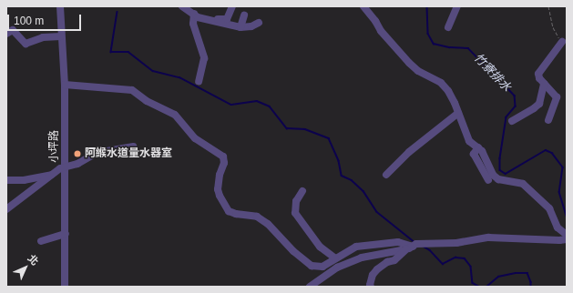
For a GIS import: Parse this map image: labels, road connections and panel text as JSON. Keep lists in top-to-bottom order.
{
  "streets": {
    "street": ["小坪路"]
  },
  "water": ["竹寮排水"],
  "places": ["阿緱水道量水器室"],
  "scale_bar": "100 m",
  "north": "top right"
}
